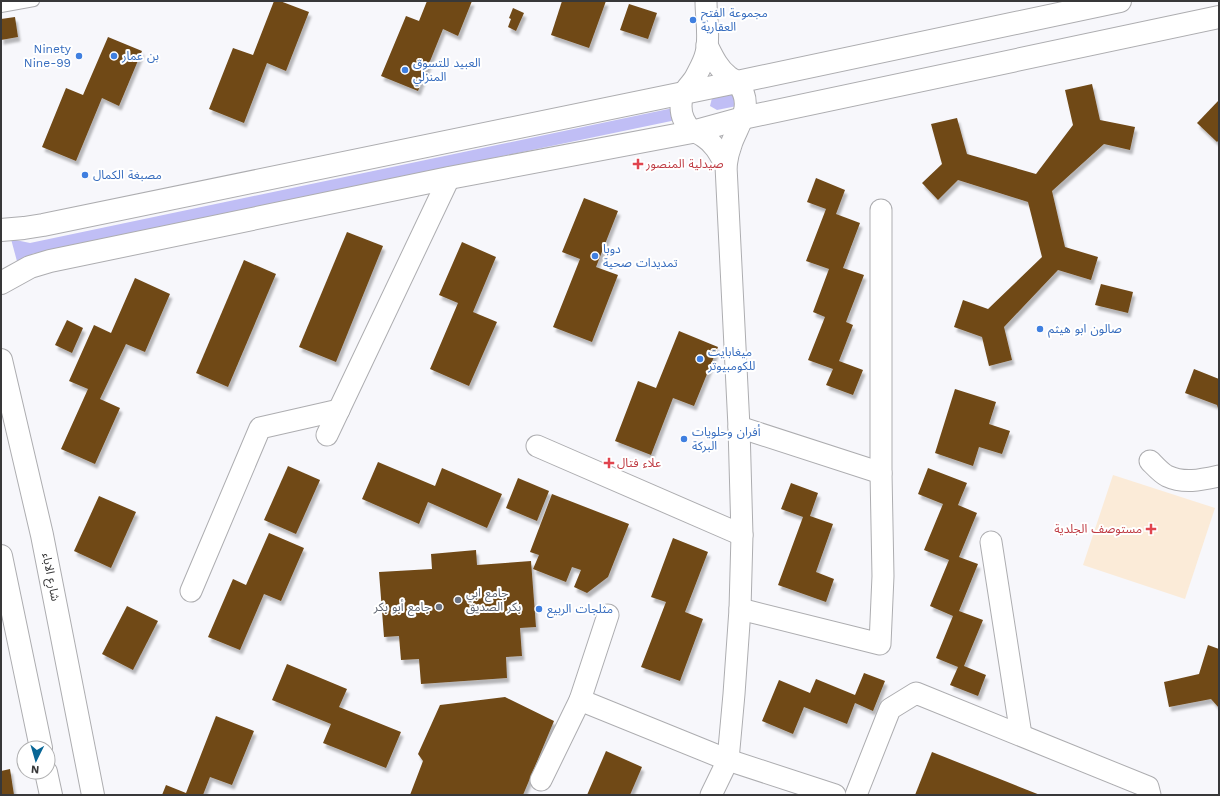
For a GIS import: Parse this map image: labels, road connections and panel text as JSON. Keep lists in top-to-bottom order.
{
  "streets": {
    "main road": ["شارع الاباء"]
  },
  "places": {
    "other": [
      "مجموعة الفتح العقارية",
      "Ninety Nine-99",
      "بن عمار",
      "العبيد للتسوق المنزلي",
      "مصبغة الكمال",
      "دوبا تمديدات صحية",
      "صالون ابو هيثم",
      "ميغابايت للكومبيوتر",
      "أفران وحلويات البركة",
      "جامع ابي بكر الصديق",
      "جامع أبو بكر",
      "مثلجات الربيع"
    ],
    "health": ["صيدلية المنصور", "علاء فتال", "مستوصف الجلدية"]
  },
  "north": "bottom"
}
